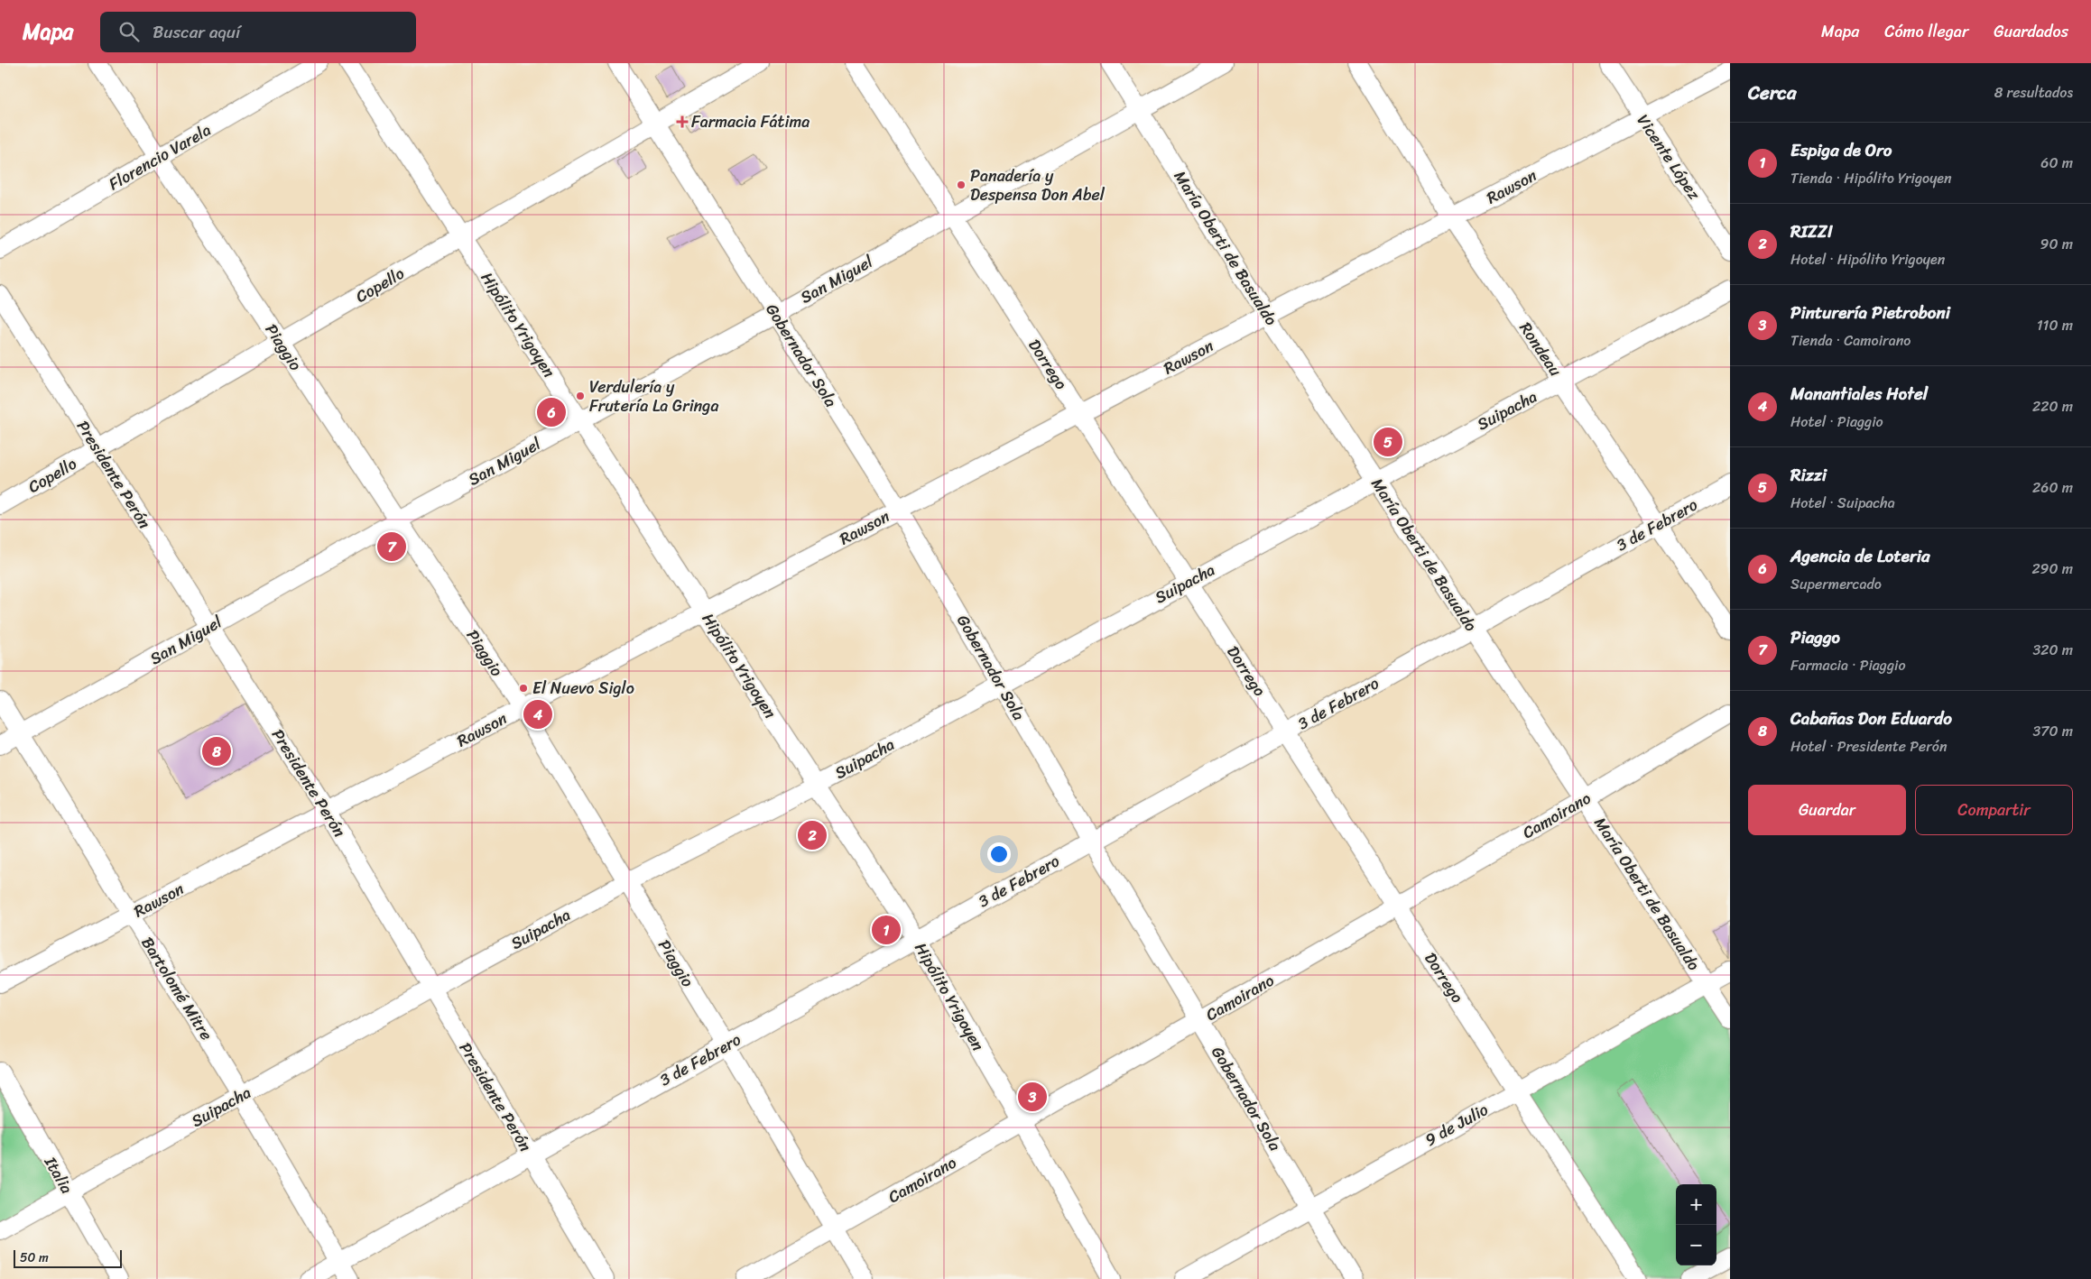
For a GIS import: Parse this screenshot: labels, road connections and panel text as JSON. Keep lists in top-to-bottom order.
{
  "streets": {
    "street": [
      "Florencio Varela",
      "Vicente López",
      "Rawson",
      "María Oberti de Basualdo",
      "San Miguel",
      "Copello",
      "Hipólito Yrigoyen",
      "Piaggio",
      "Rondeau",
      "Gobernador Sola",
      "Dorrego",
      "Suipacha",
      "Presidente Perón",
      "3 de Febrero",
      "Camoirano",
      "Bartolomé Mitre",
      "9 de Julio",
      "Italia"
    ]
  },
  "crossings": [
    ["Florencio Varela", "Piaggio"],
    ["Vicente López", "Rawson"],
    ["Rawson", "María Oberti de Basualdo"],
    ["Rawson", "Hipólito Yrigoyen"],
    ["Rawson", "Piaggio"],
    ["Rawson", "Rondeau"],
    ["Rawson", "Gobernador Sola"],
    ["Rawson", "Dorrego"],
    ["Rawson", "Presidente Perón"],
    ["Rawson", "Bartolomé Mitre"],
    ["María Oberti de Basualdo", "San Miguel"],
    ["María Oberti de Basualdo", "Suipacha"],
    ["María Oberti de Basualdo", "3 de Febrero"],
    ["María Oberti de Basualdo", "Camoirano"],
    ["María Oberti de Basualdo", "9 de Julio"],
    ["San Miguel", "Hipólito Yrigoyen"],
    ["San Miguel", "Piaggio"],
    ["San Miguel", "Gobernador Sola"],
    ["San Miguel", "Dorrego"],
    ["San Miguel", "Presidente Perón"],
    ["San Miguel", "Bartolomé Mitre"],
    ["Copello", "Hipólito Yrigoyen"],
    ["Copello", "Piaggio"],
    ["Copello", "Gobernador Sola"],
    ["Copello", "Presidente Perón"],
    ["Hipólito Yrigoyen", "Suipacha"],
    ["Hipólito Yrigoyen", "3 de Febrero"],
    ["Hipólito Yrigoyen", "Camoirano"],
    ["Piaggio", "Suipacha"],
    ["Piaggio", "3 de Febrero"],
    ["Piaggio", "Camoirano"],
    ["Rondeau", "Suipacha"],
    ["Rondeau", "3 de Febrero"],
    ["Gobernador Sola", "Suipacha"],
    ["Gobernador Sola", "3 de Febrero"],
    ["Gobernador Sola", "Camoirano"],
    ["Gobernador Sola", "9 de Julio"],
    ["Dorrego", "Suipacha"],
    ["Dorrego", "3 de Febrero"],
    ["Dorrego", "Camoirano"],
    ["Dorrego", "9 de Julio"],
    ["Suipacha", "Presidente Perón"],
    ["Suipacha", "Bartolomé Mitre"],
    ["Suipacha", "Italia"],
    ["Presidente Perón", "3 de Febrero"],
    ["3 de Febrero", "Bartolomé Mitre"]
  ],
  "places": {
    "health": ["Farmacia Fátima"],
    "other": ["Panadería y Despensa Don Abel", "Verdulería y Frutería La Gringa", "El Nuevo Siglo"]
  },
  "scale_bar": "50 m",
  "page": {
    "header": "Mapa",
    "search": "Buscar aquí",
    "nav": ["Mapa", "Cómo llegar", "Guardados"],
    "heading": ["Cerca", "8 resultados"],
    "list": [
      {
        "mark": "1",
        "name": "Espiga de Oro",
        "note": "Tienda · Hipólito Yrigoyen",
        "value": "60 m"
      },
      {
        "mark": "2",
        "name": "RIZZI",
        "note": "Hotel · Hipólito Yrigoyen",
        "value": "90 m"
      },
      {
        "mark": "3",
        "name": "Pinturería Pietroboni",
        "note": "Tienda · Camoirano",
        "value": "110 m"
      },
      {
        "mark": "4",
        "name": "Manantiales Hotel",
        "note": "Hotel · Piaggio",
        "value": "220 m"
      },
      {
        "mark": "5",
        "name": "Rizzi",
        "note": "Hotel · Suipacha",
        "value": "260 m"
      },
      {
        "mark": "6",
        "name": "Agencia de Loteria",
        "note": "Supermercado",
        "value": "290 m"
      },
      {
        "mark": "7",
        "name": "Piaggo",
        "note": "Farmacia · Piaggio",
        "value": "320 m"
      },
      {
        "mark": "8",
        "name": "Cabañas Don Eduardo",
        "note": "Hotel · Presidente Perón",
        "value": "370 m"
      }
    ],
    "pins": [
      "6",
      "5",
      "7",
      "4",
      "8",
      "2",
      "1",
      "3"
    ],
    "buttons": ["Guardar", "Compartir"],
    "map_buttons": ["+", "−"],
    "scale": "50 m"
  }
}
